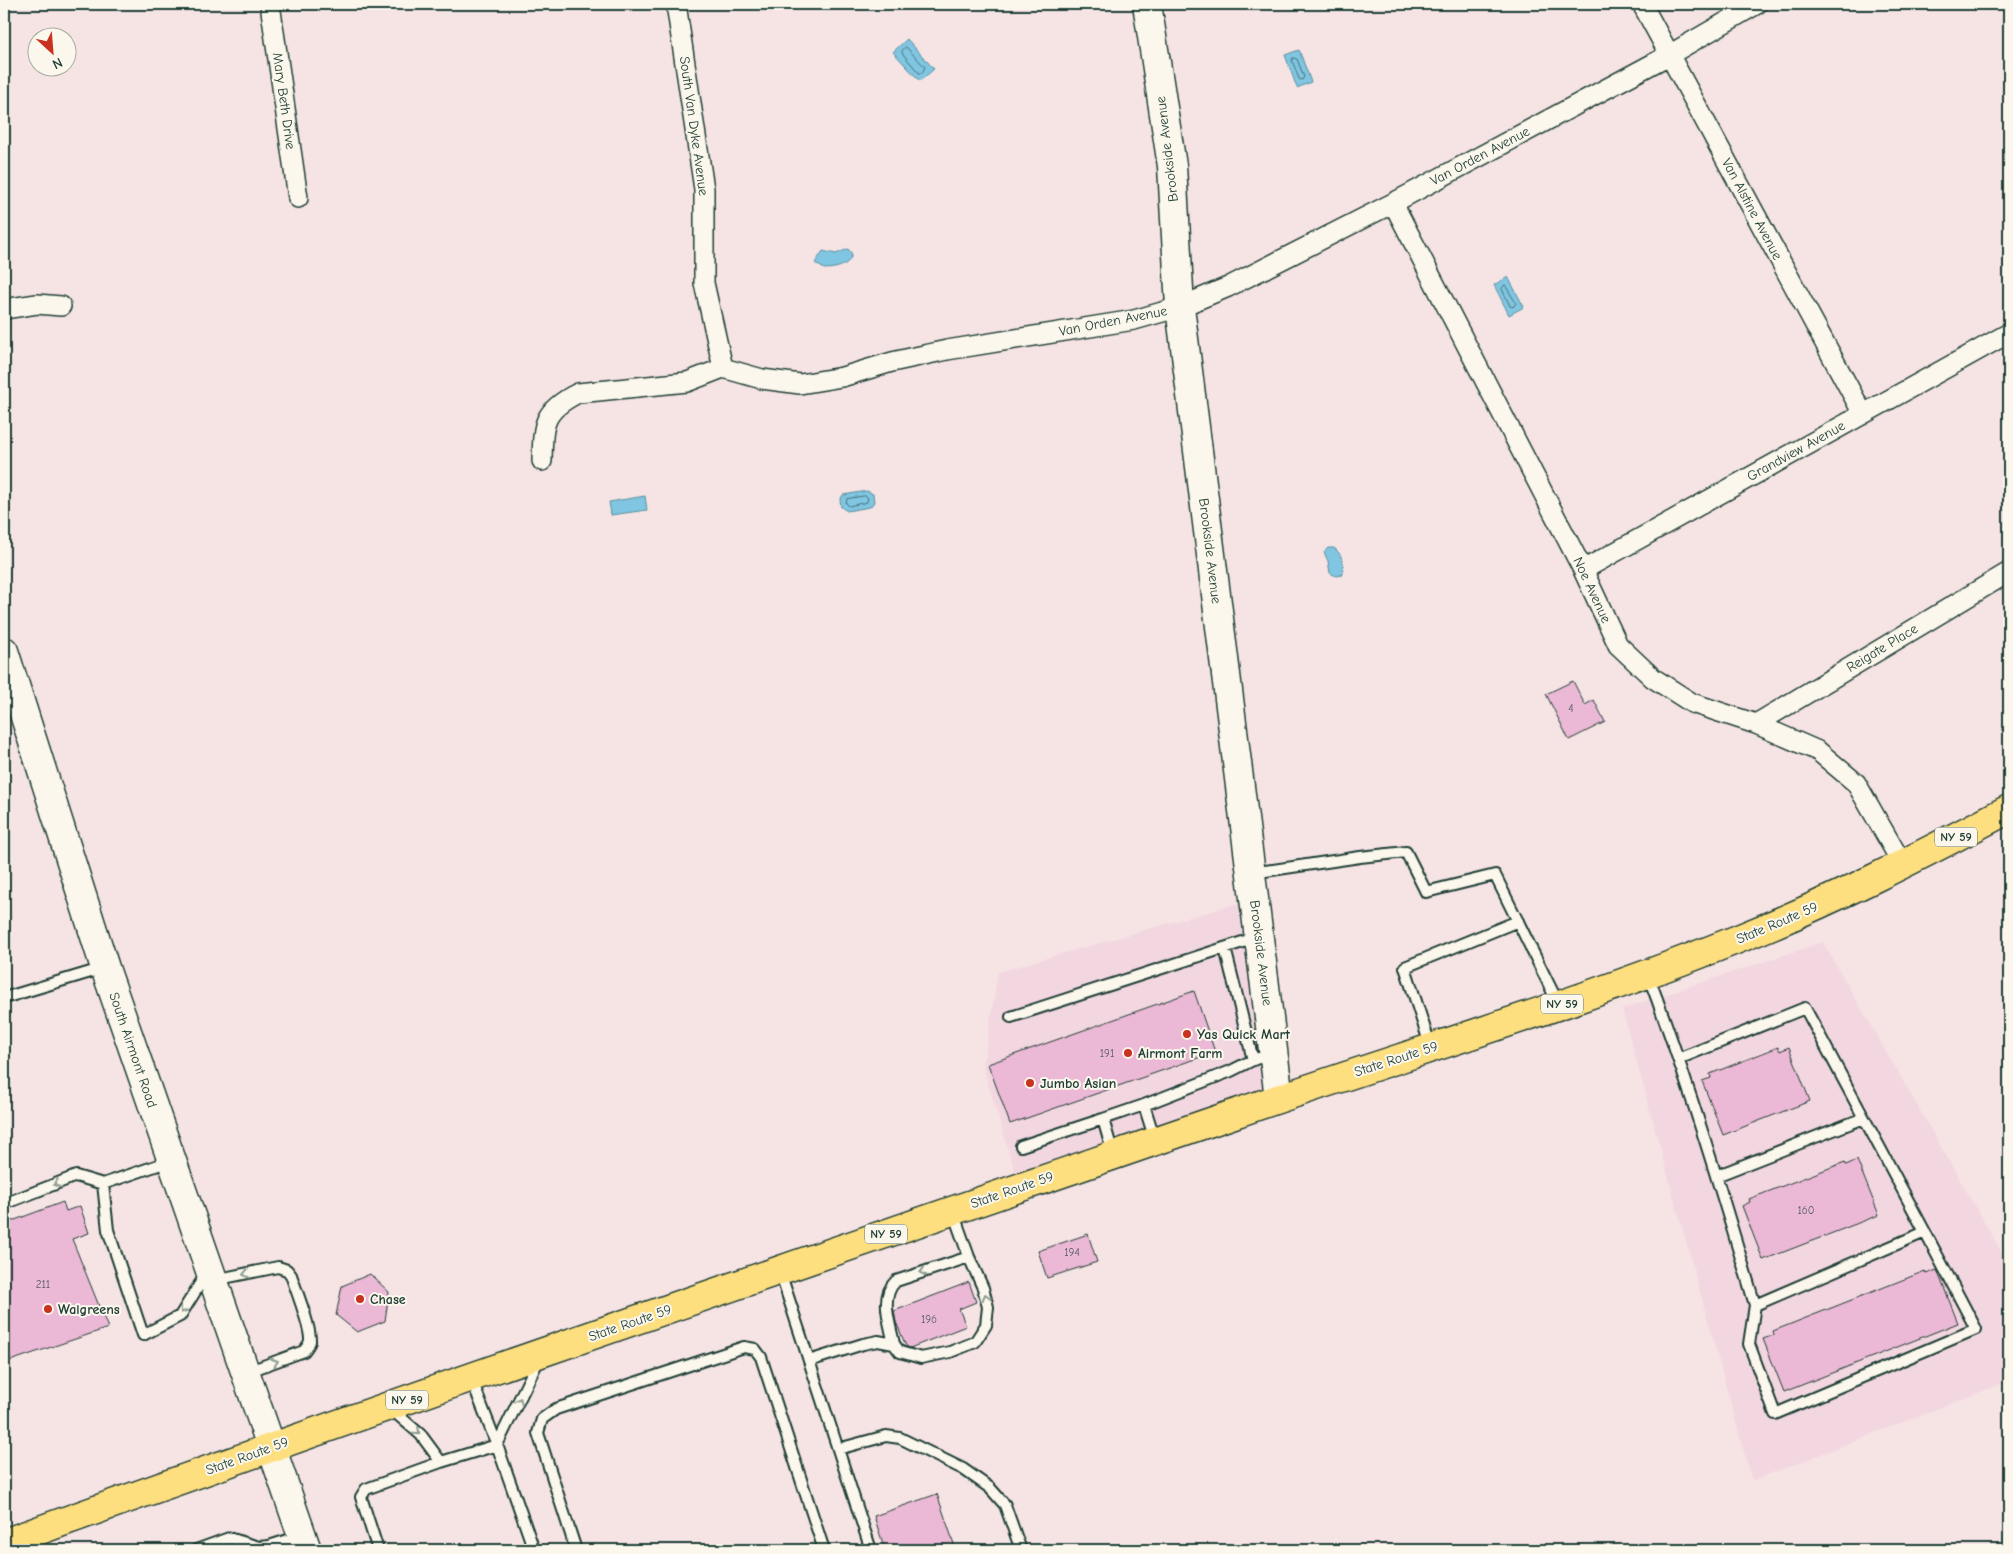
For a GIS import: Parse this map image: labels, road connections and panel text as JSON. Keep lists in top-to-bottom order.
{
  "streets": {
    "main road": ["NY 59", "State Route 59"],
    "street": [
      "Mary Beth Drive",
      "South Van Dyke Avenue",
      "Brookside Avenue",
      "Van Orden Avenue",
      "Van Alstine Avenue",
      "Grandview Avenue",
      "Noe Avenue",
      "Reigate Place",
      "South Airmont Road"
    ]
  },
  "crossings": [
    ["South Van Dyke Avenue", "Van Orden Avenue"],
    ["Brookside Avenue", "Van Orden Avenue"],
    ["Brookside Avenue", "State Route 59"],
    ["Van Orden Avenue", "Van Alstine Avenue"],
    ["Van Orden Avenue", "Noe Avenue"],
    ["Van Alstine Avenue", "Grandview Avenue"],
    ["Grandview Avenue", "Noe Avenue"],
    ["Noe Avenue", "Reigate Place"],
    ["Noe Avenue", "State Route 59"],
    ["State Route 59", "South Airmont Road"]
  ],
  "places": [
    "Yas Quick Mart",
    "Airmont Farm",
    "Jumbo Asian",
    "Chase",
    "Walgreens"
  ],
  "house_numbers": [
    "4",
    "191",
    "160",
    "194",
    "211",
    "196"
  ],
  "north": "bottom right"
}
